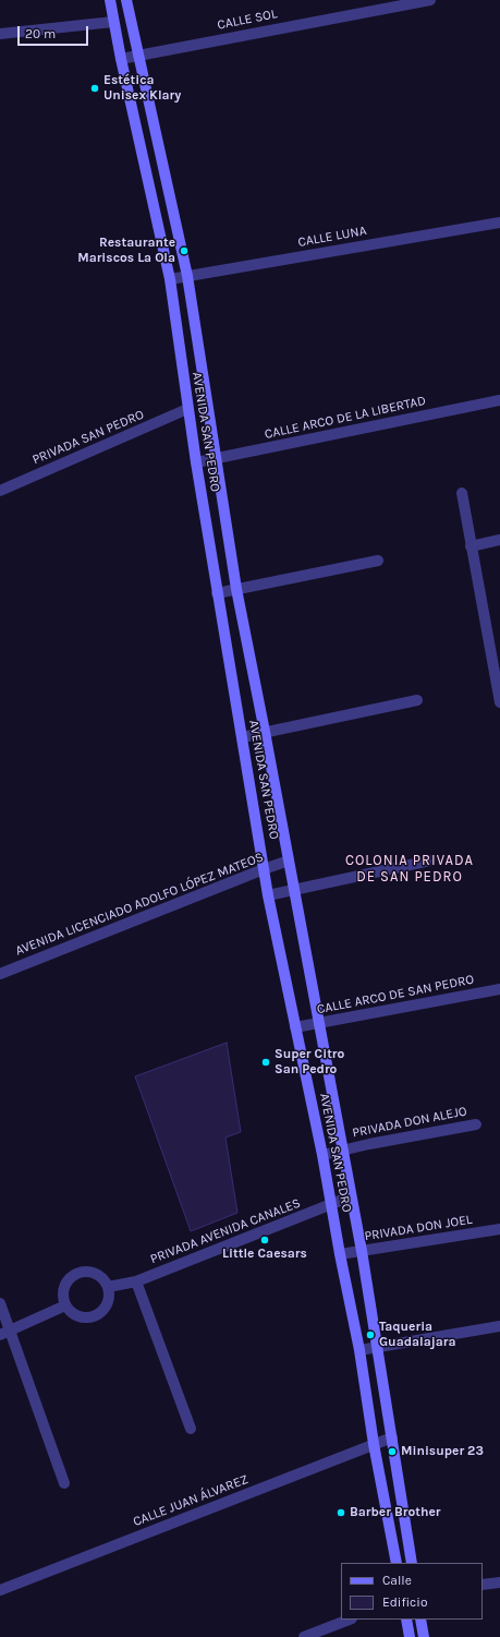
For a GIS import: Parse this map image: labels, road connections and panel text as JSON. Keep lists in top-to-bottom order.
{
  "streets": {
    "main road": ["AVENIDA SAN PEDRO"],
    "street": [
      "CALLE SOL",
      "CALLE LUNA",
      "CALLE ARCO DE LA LIBERTAD",
      "PRIVADA SAN PEDRO",
      "AVENIDA LICENCIADO ADOLFO LÓPEZ MATEOS",
      "CALLE ARCO DE SAN PEDRO",
      "PRIVADA DON ALEJO",
      "PRIVADA DON JOEL",
      "PRIVADA AVENIDA CANALES",
      "CALLE JUAN ÁLVAREZ"
    ]
  },
  "crossings": [
    ["CALLE SOL", "AVENIDA SAN PEDRO"],
    ["CALLE LUNA", "AVENIDA SAN PEDRO"],
    ["CALLE ARCO DE LA LIBERTAD", "AVENIDA SAN PEDRO"],
    ["AVENIDA SAN PEDRO", "PRIVADA SAN PEDRO"],
    ["AVENIDA SAN PEDRO", "AVENIDA LICENCIADO ADOLFO LÓPEZ MATEOS"],
    ["AVENIDA SAN PEDRO", "CALLE ARCO DE SAN PEDRO"],
    ["AVENIDA SAN PEDRO", "PRIVADA DON ALEJO"],
    ["AVENIDA SAN PEDRO", "PRIVADA DON JOEL"],
    ["AVENIDA SAN PEDRO", "PRIVADA AVENIDA CANALES"],
    ["AVENIDA SAN PEDRO", "CALLE JUAN ÁLVAREZ"]
  ],
  "districts": ["COLONIA PRIVADA DE SAN PEDRO"],
  "places": [
    "Estética Unisex Klary",
    "Restaurante Mariscos La Ola",
    "Super Citro San Pedro",
    "Little Caesars",
    "Taqueria Guadalajara",
    "Minisuper 23",
    "Barber Brother"
  ],
  "legend": ["Calle", "Edificio"],
  "scale_bar": "20 m"
}
